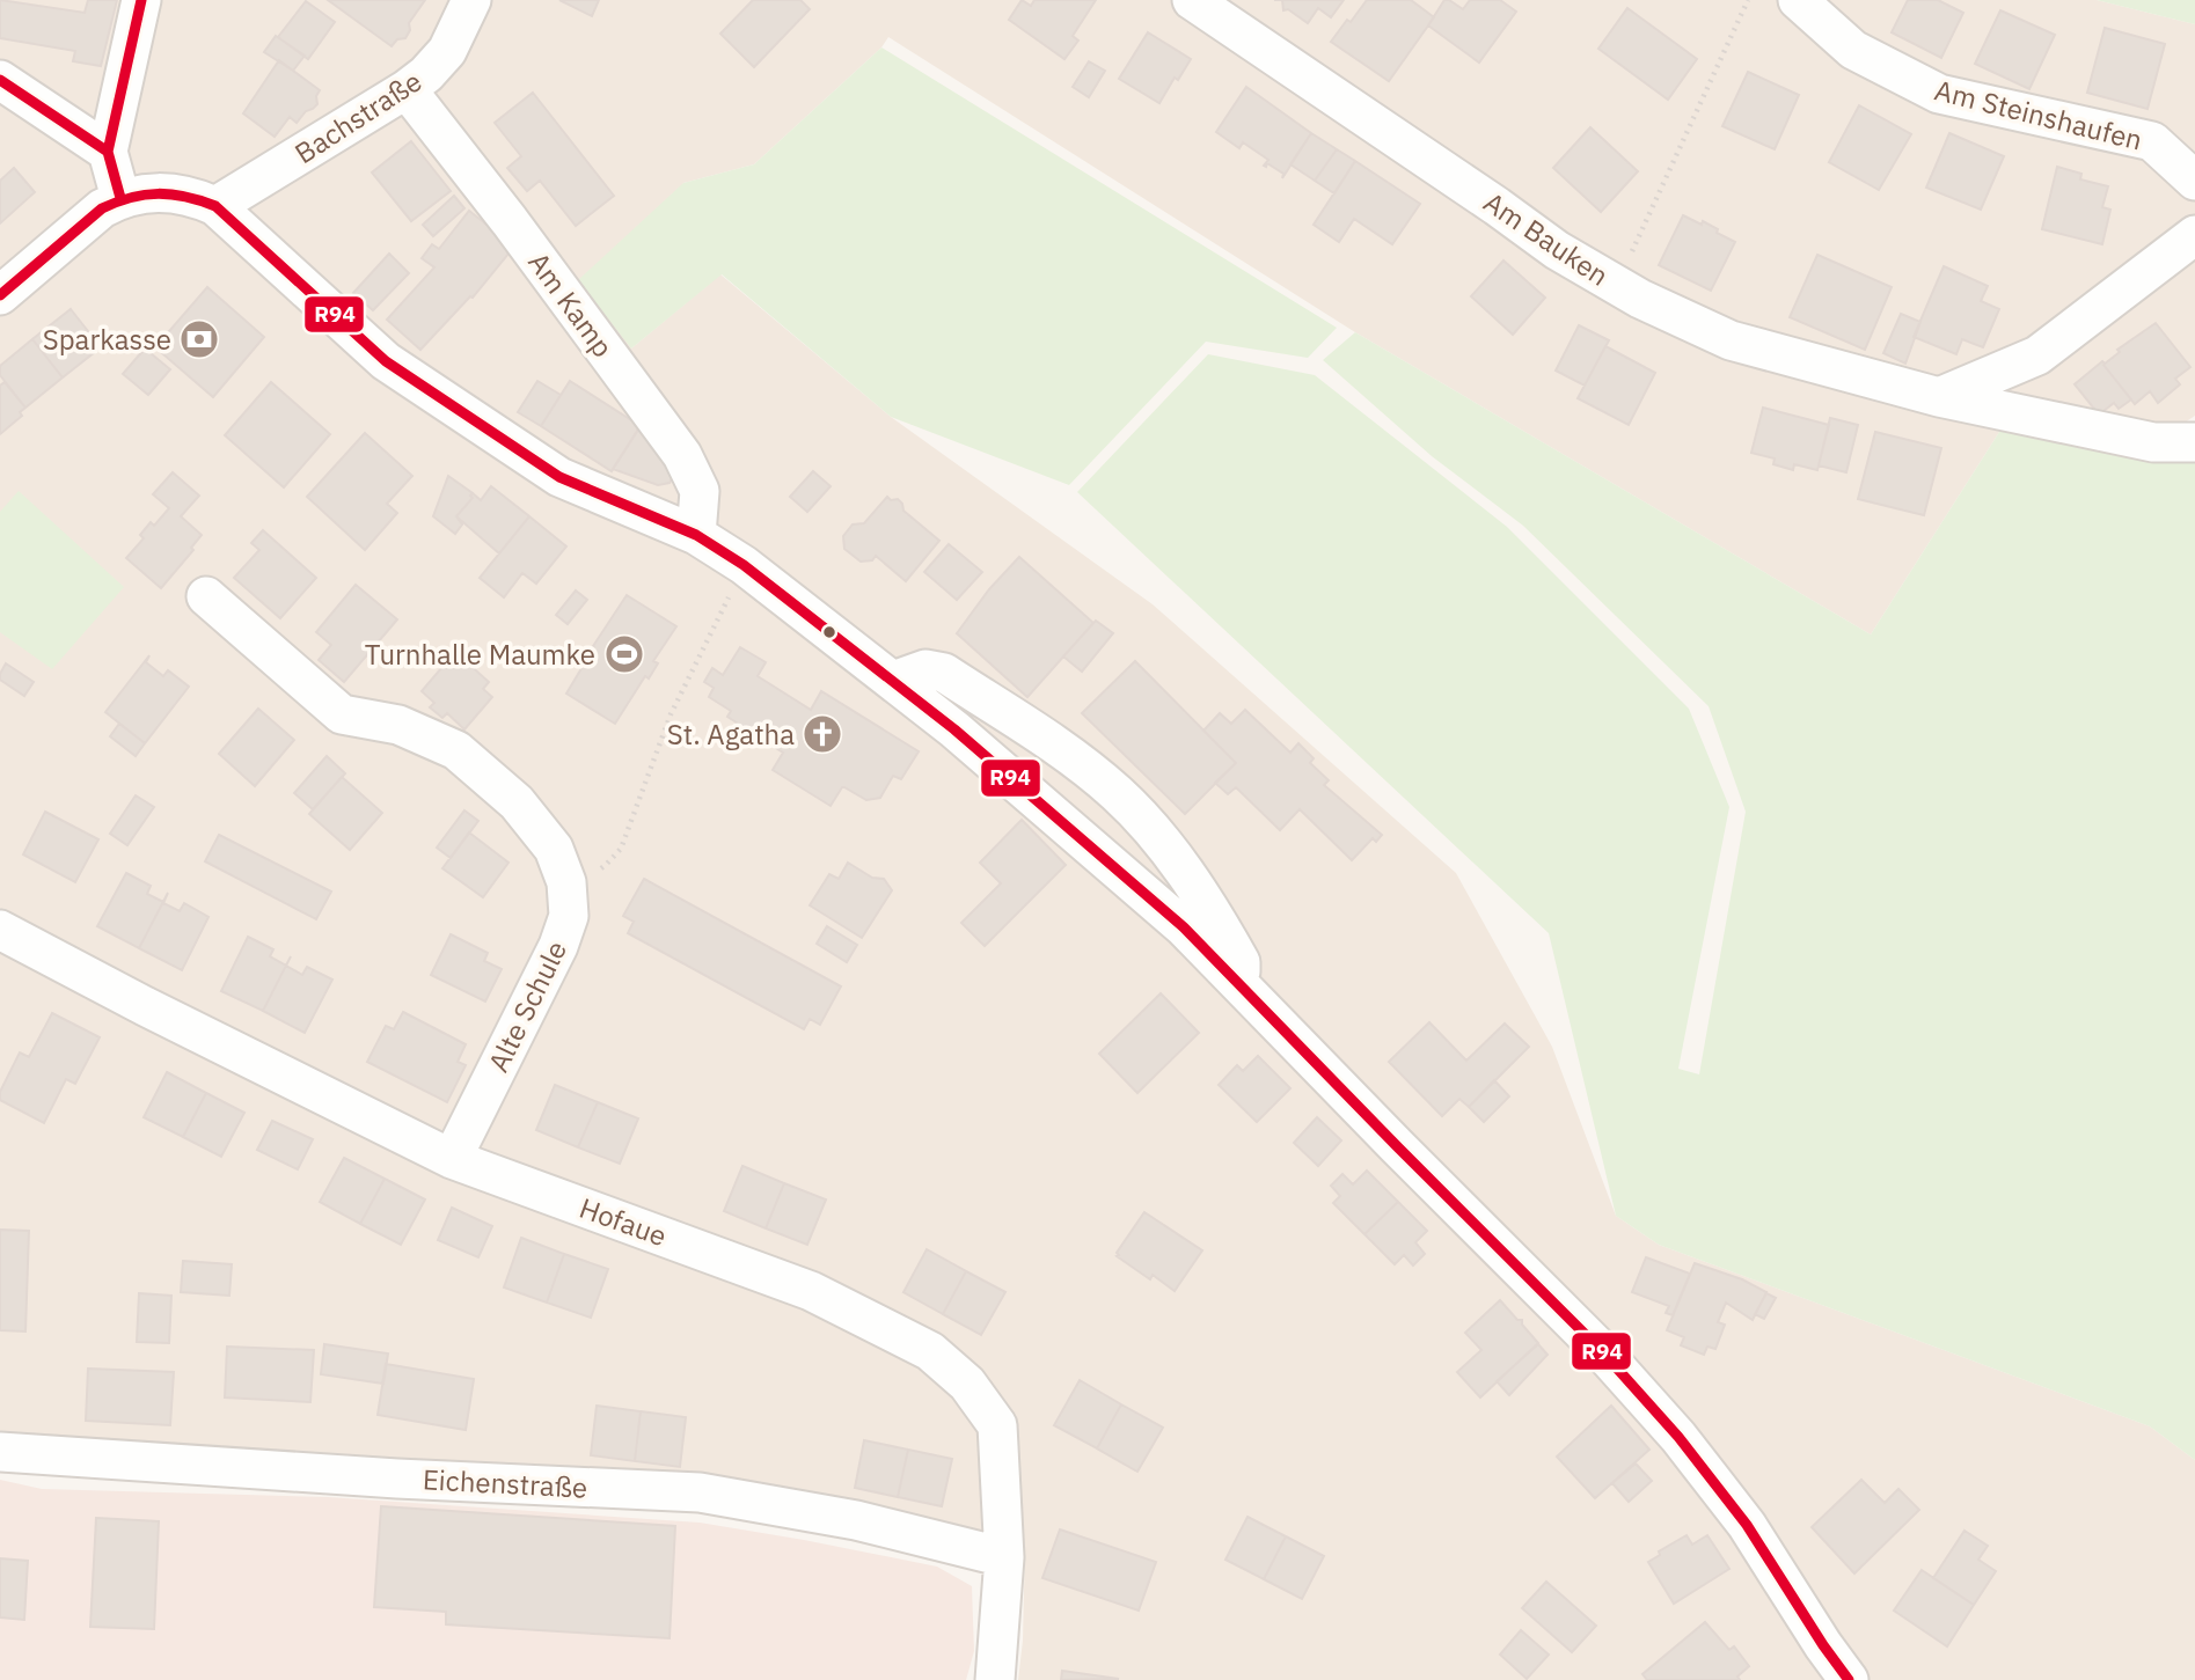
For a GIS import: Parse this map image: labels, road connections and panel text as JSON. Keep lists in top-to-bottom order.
{
  "streets": {
    "street": [
      "Am Steinshaufen",
      "Bachstraße",
      "Am Bauken",
      "Am Kamp",
      "Alte Schule",
      "Hofaue",
      "Eichenstraße"
    ]
  },
  "crossings": [
    ["Bachstraße", "Am Kamp"],
    ["Alte Schule", "Hofaue"],
    ["Hofaue", "Eichenstraße"]
  ],
  "places": {
    "bank": ["Sparkasse"],
    "sports": ["Turnhalle Maumke"],
    "church": ["St. Agatha"]
  },
  "lines": ["transit line R94"]
}
